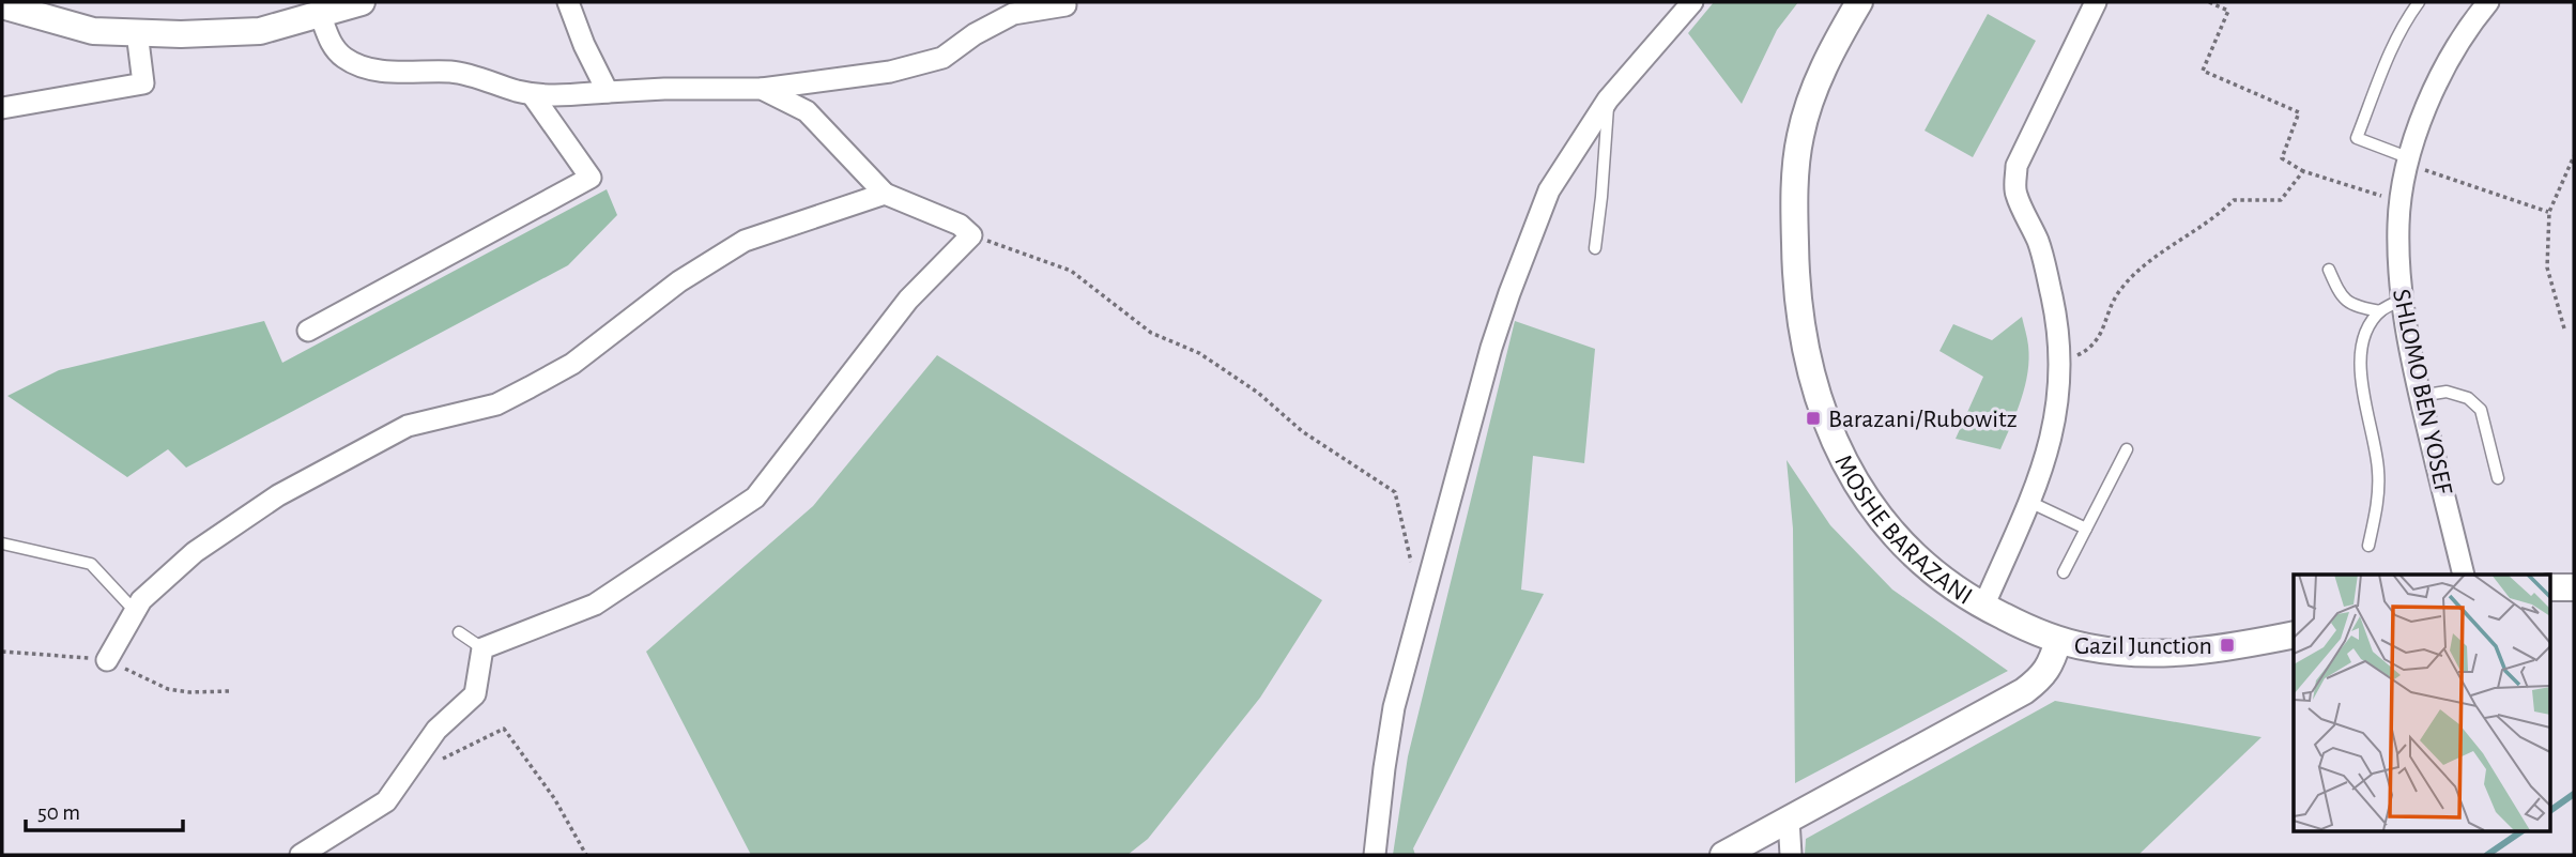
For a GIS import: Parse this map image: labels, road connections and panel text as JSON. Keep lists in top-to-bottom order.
{
  "streets": {
    "street": ["SHLOMO BEN YOSEF", "MOSHE BARAZANI"]
  },
  "places": {
    "transit": ["Barazani/Rubowitz", "Gazil Junction"]
  },
  "scale_bar": "50 m"
}
